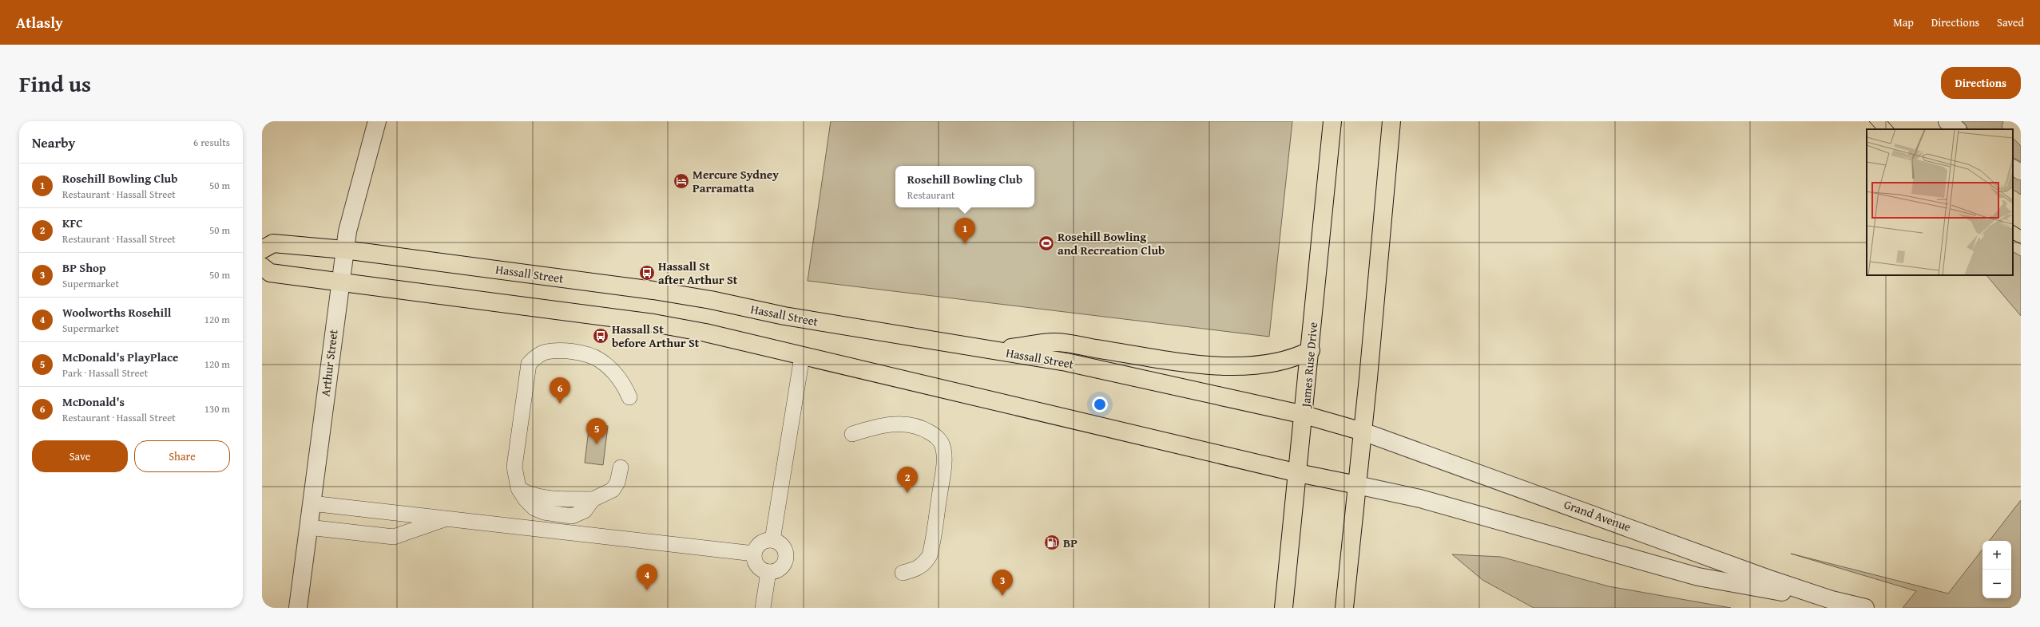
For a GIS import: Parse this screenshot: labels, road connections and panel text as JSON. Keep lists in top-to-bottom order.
{
  "streets": {
    "main road": ["Hassall Street", "James Ruse Drive"],
    "street": ["Arthur Street", "Grand Avenue"]
  },
  "crossings": [
    ["Hassall Street", "Arthur Street"],
    ["Hassall Street", "James Ruse Drive"],
    ["Hassall Street", "Grand Avenue"]
  ],
  "places": {
    "hotel": ["Mercure Sydney Parramatta"],
    "sports": ["Rosehill Bowling and Recreation Club"],
    "bus stop": ["Hassall St after Arthur St", "Hassall St before Arthur St"],
    "fuel station": ["BP"]
  },
  "page": {
    "header": "Atlasly",
    "nav": ["Map", "Directions", "Saved"],
    "title": "Find us",
    "buttons": [
      "Directions",
      ["Save", "Share"]
    ],
    "heading": ["Nearby", "6 results"],
    "list": [
      {
        "mark": "1",
        "name": "Rosehill Bowling Club",
        "note": "Restaurant · Hassall Street",
        "value": "50 m"
      },
      {
        "mark": "2",
        "name": "KFC",
        "note": "Restaurant · Hassall Street",
        "value": "50 m"
      },
      {
        "mark": "3",
        "name": "BP Shop",
        "note": "Supermarket",
        "value": "50 m"
      },
      {
        "mark": "4",
        "name": "Woolworths Rosehill",
        "note": "Supermarket",
        "value": "120 m"
      },
      {
        "mark": "5",
        "name": "McDonald's PlayPlace",
        "note": "Park · Hassall Street",
        "value": "120 m"
      },
      {
        "mark": "6",
        "name": "McDonald's",
        "note": "Restaurant · Hassall Street",
        "value": "130 m"
      }
    ],
    "popup": ["Rosehill Bowling Club", "Restaurant"],
    "pins": [
      "1",
      "6",
      "5",
      "2",
      "4",
      "3"
    ],
    "map_buttons": ["+", "−"]
  }
}
